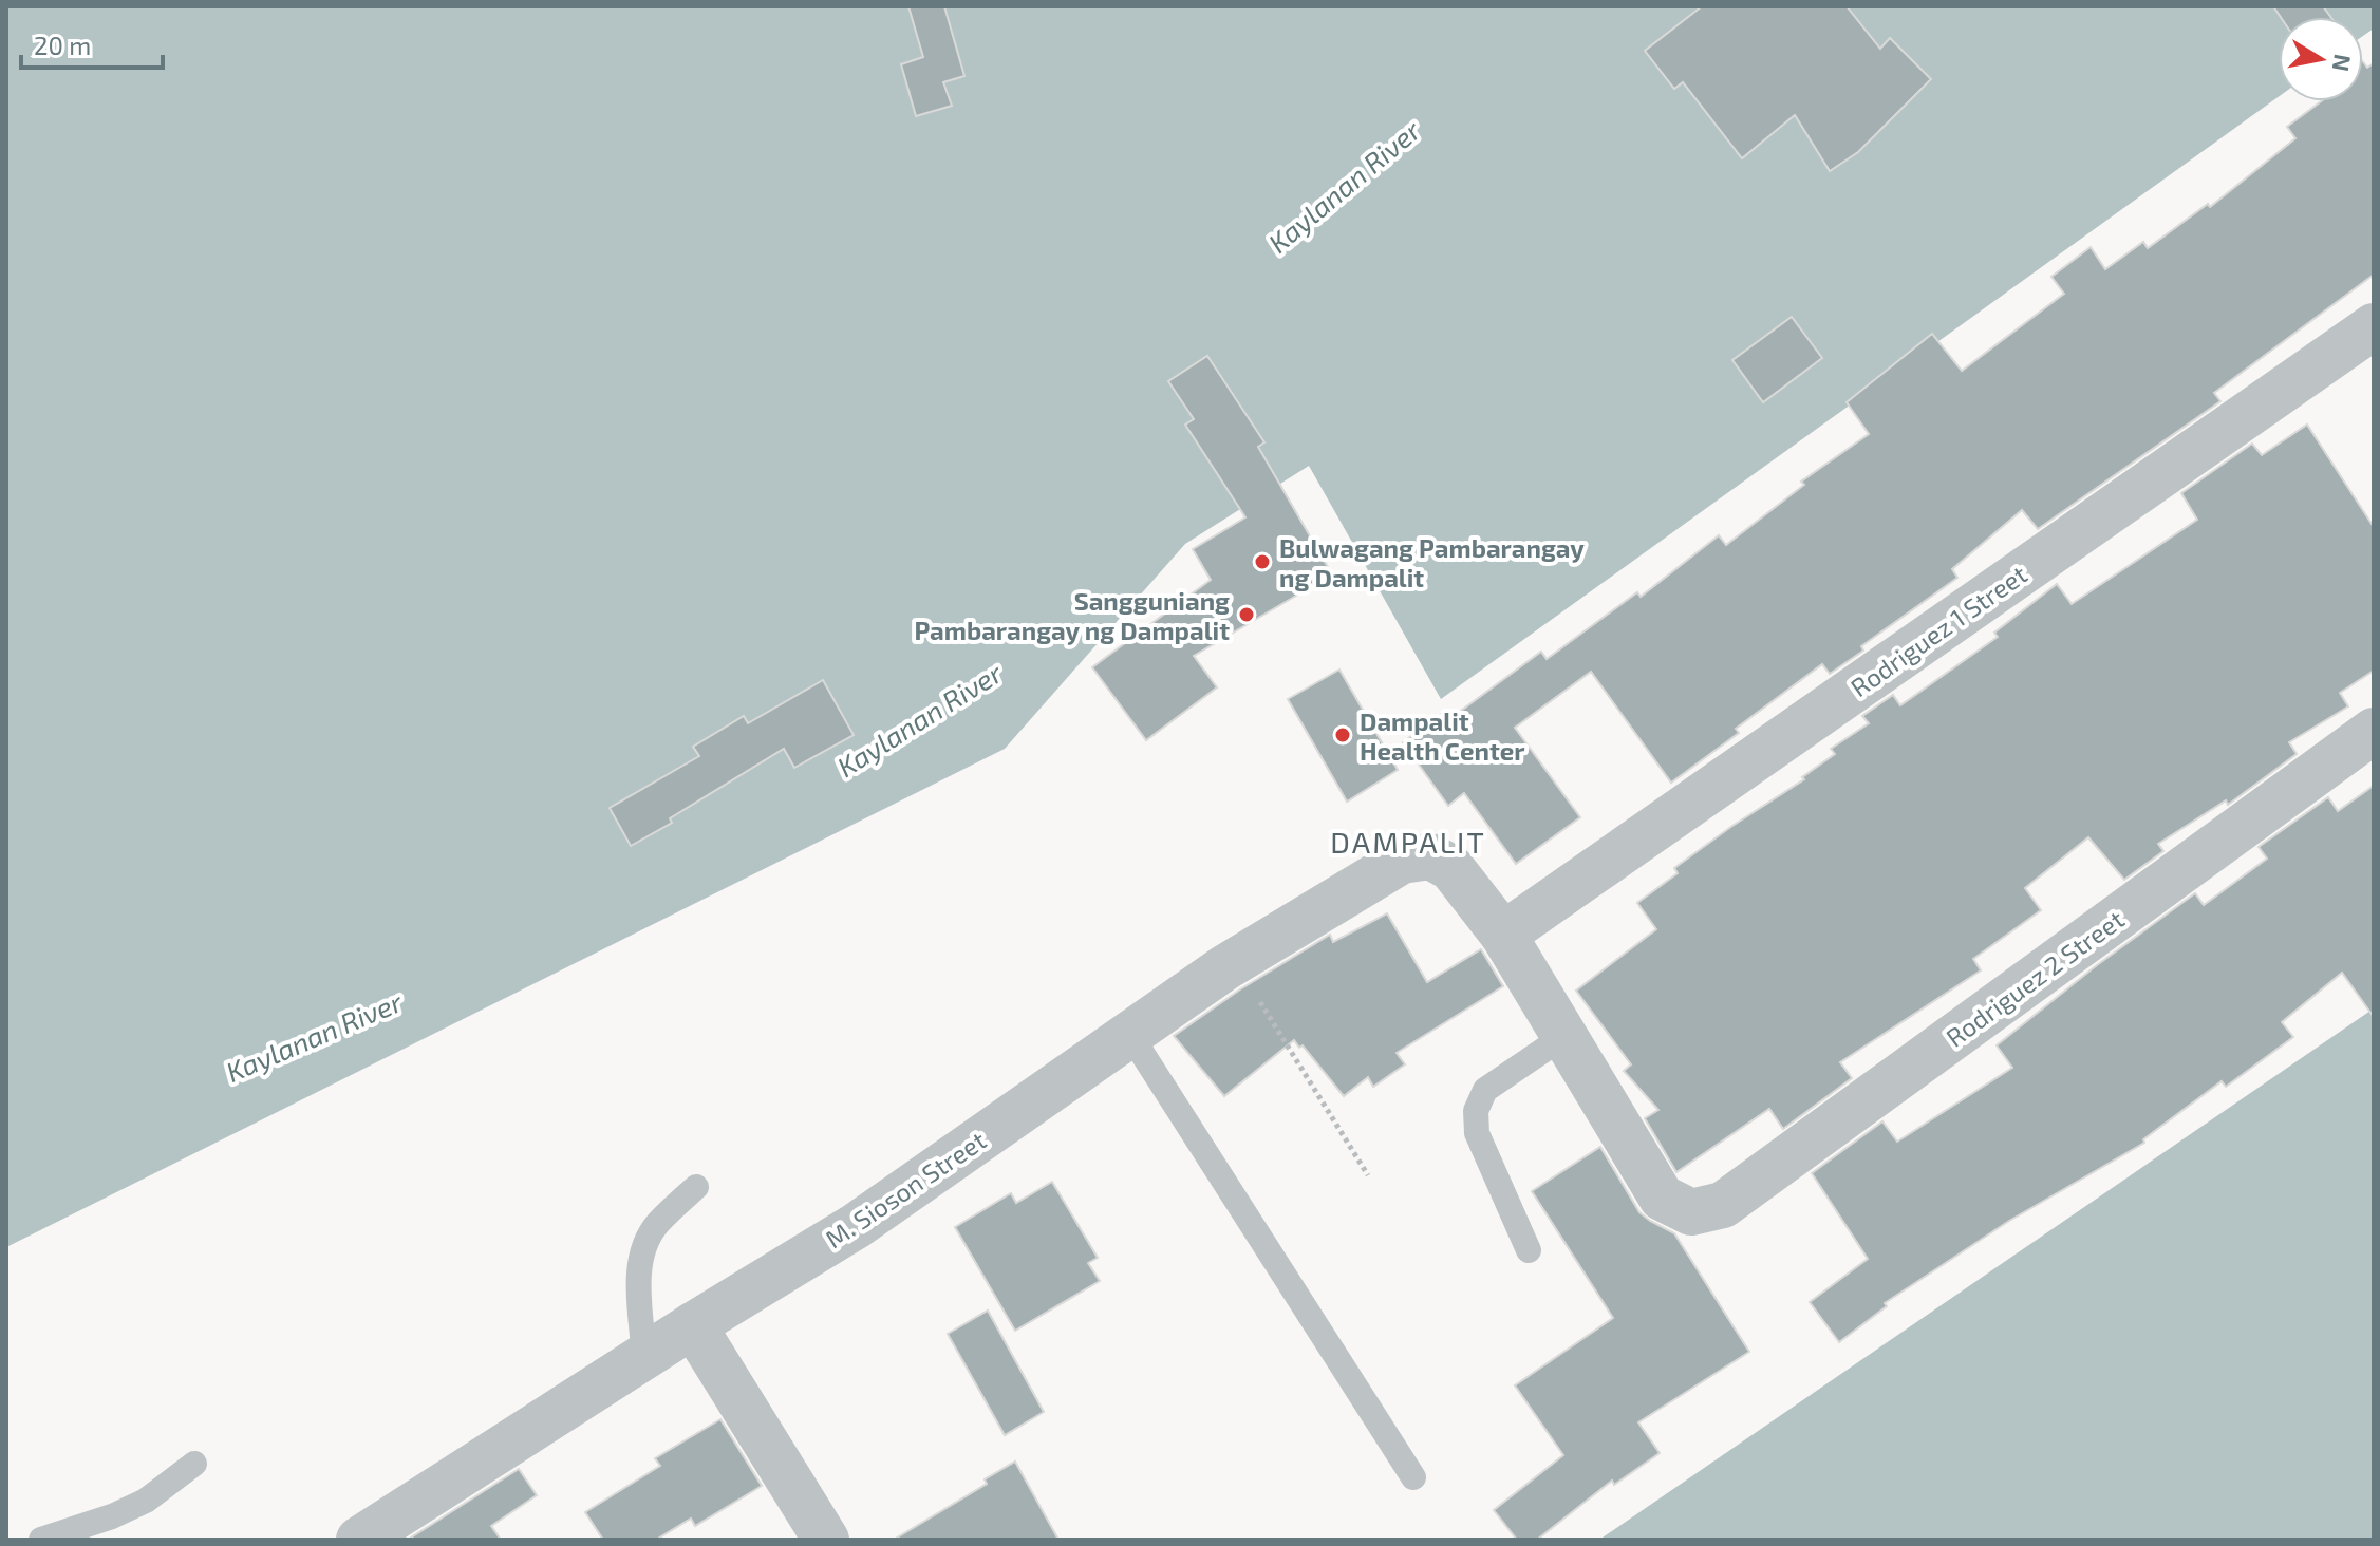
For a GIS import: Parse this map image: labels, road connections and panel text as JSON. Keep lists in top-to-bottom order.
{
  "streets": {
    "street": ["Rodriguez 1 Street", "Rodriguez 2 Street", "M. Sioson Street"]
  },
  "crossings": [
    ["Rodriguez 1 Street", "M. Sioson Street"]
  ],
  "districts": ["DAMPALIT"],
  "water": ["Kaylanan River"],
  "places": ["Bulwagang Pambarangay ng Dampalit", "Sangguniang Pambarangay ng Dampalit", "Dampalit Health Center"],
  "scale_bar": "20 m",
  "north": "right"
}
